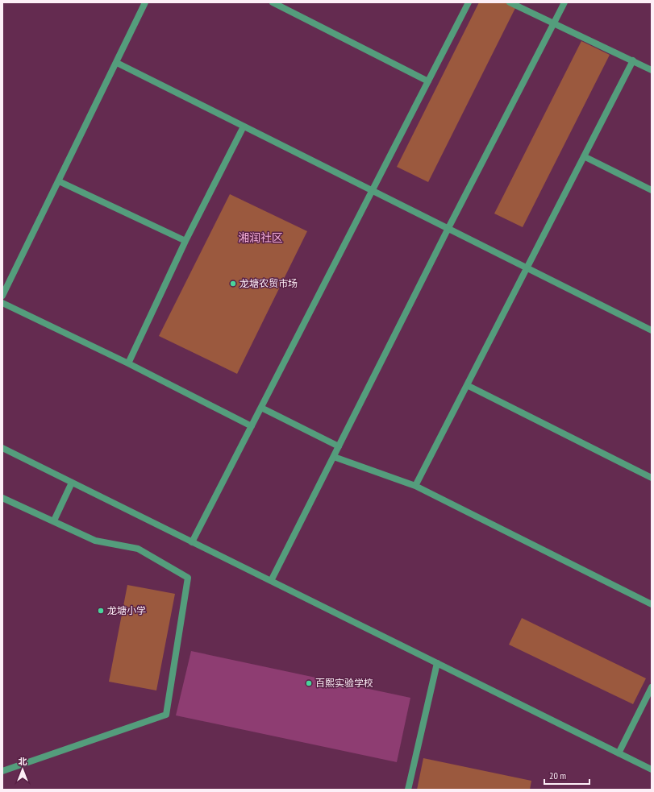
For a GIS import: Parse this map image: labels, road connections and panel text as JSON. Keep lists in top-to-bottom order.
{
  "districts": ["湘润社区"],
  "places": ["龙塘农贸市场", "龙塘小学", "百熙实验学校"],
  "scale_bar": "20 m",
  "north": "top"
}
